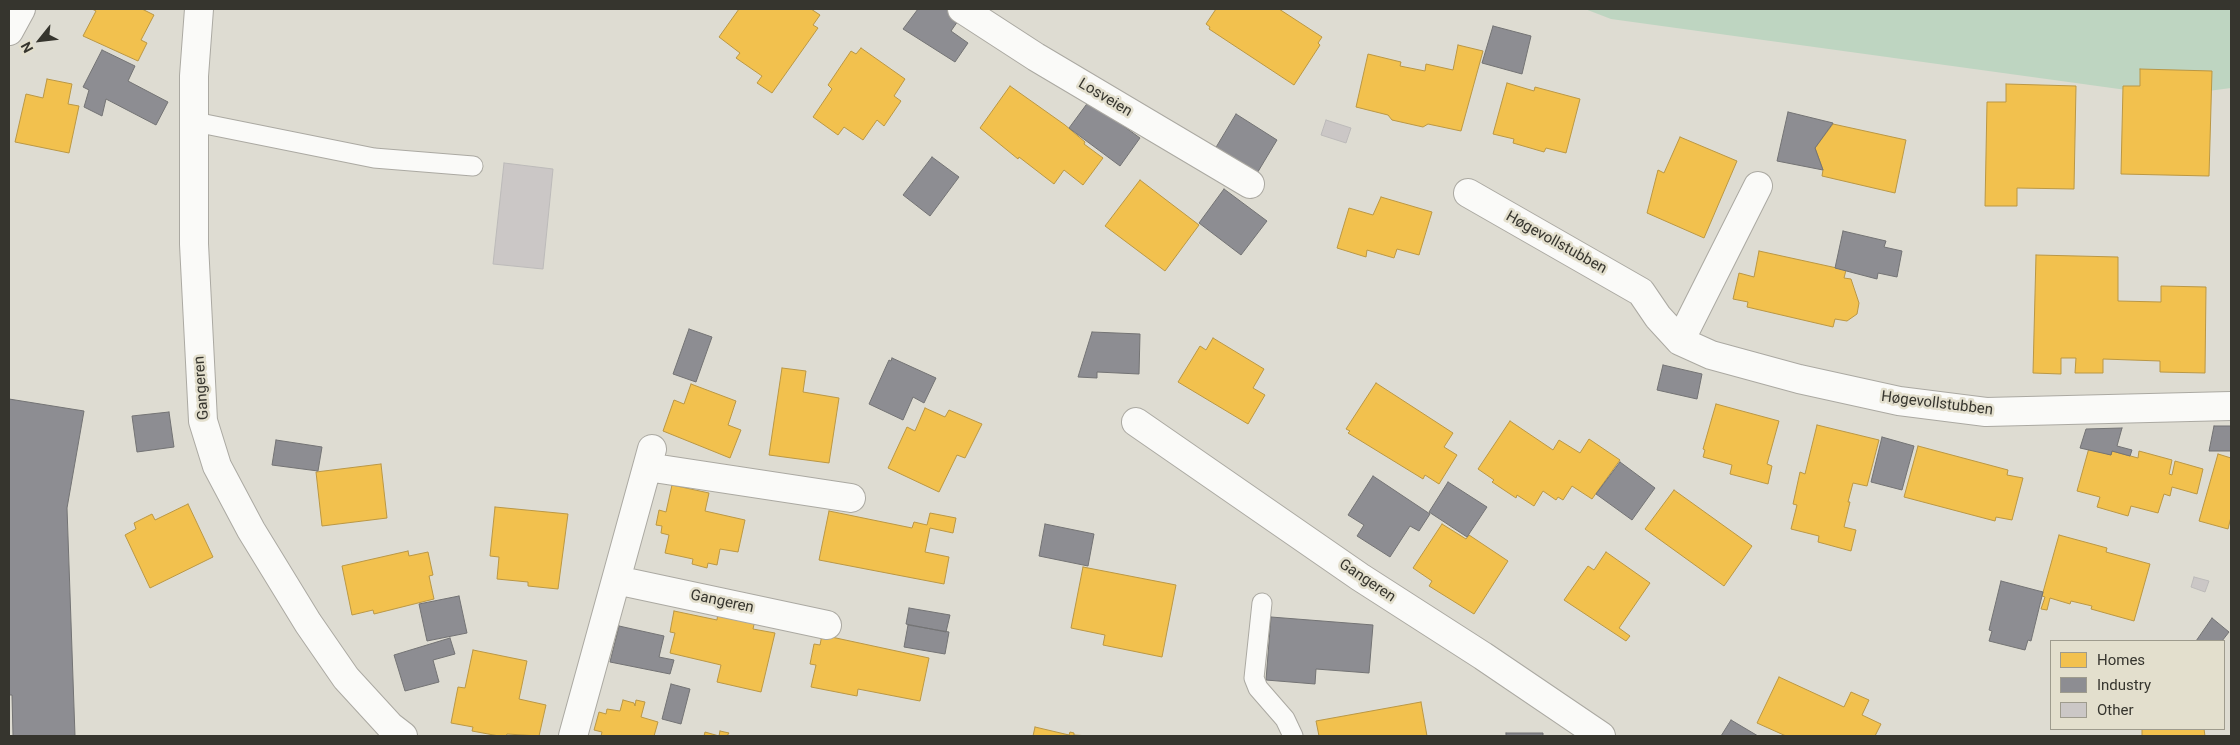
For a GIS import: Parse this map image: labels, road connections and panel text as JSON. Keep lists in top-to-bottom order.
{
  "streets": {
    "street": ["Losveien", "Høgevollstubben", "Gangeren"]
  },
  "legend": ["Homes", "Industry", "Other"],
  "north": "bottom left"
}
